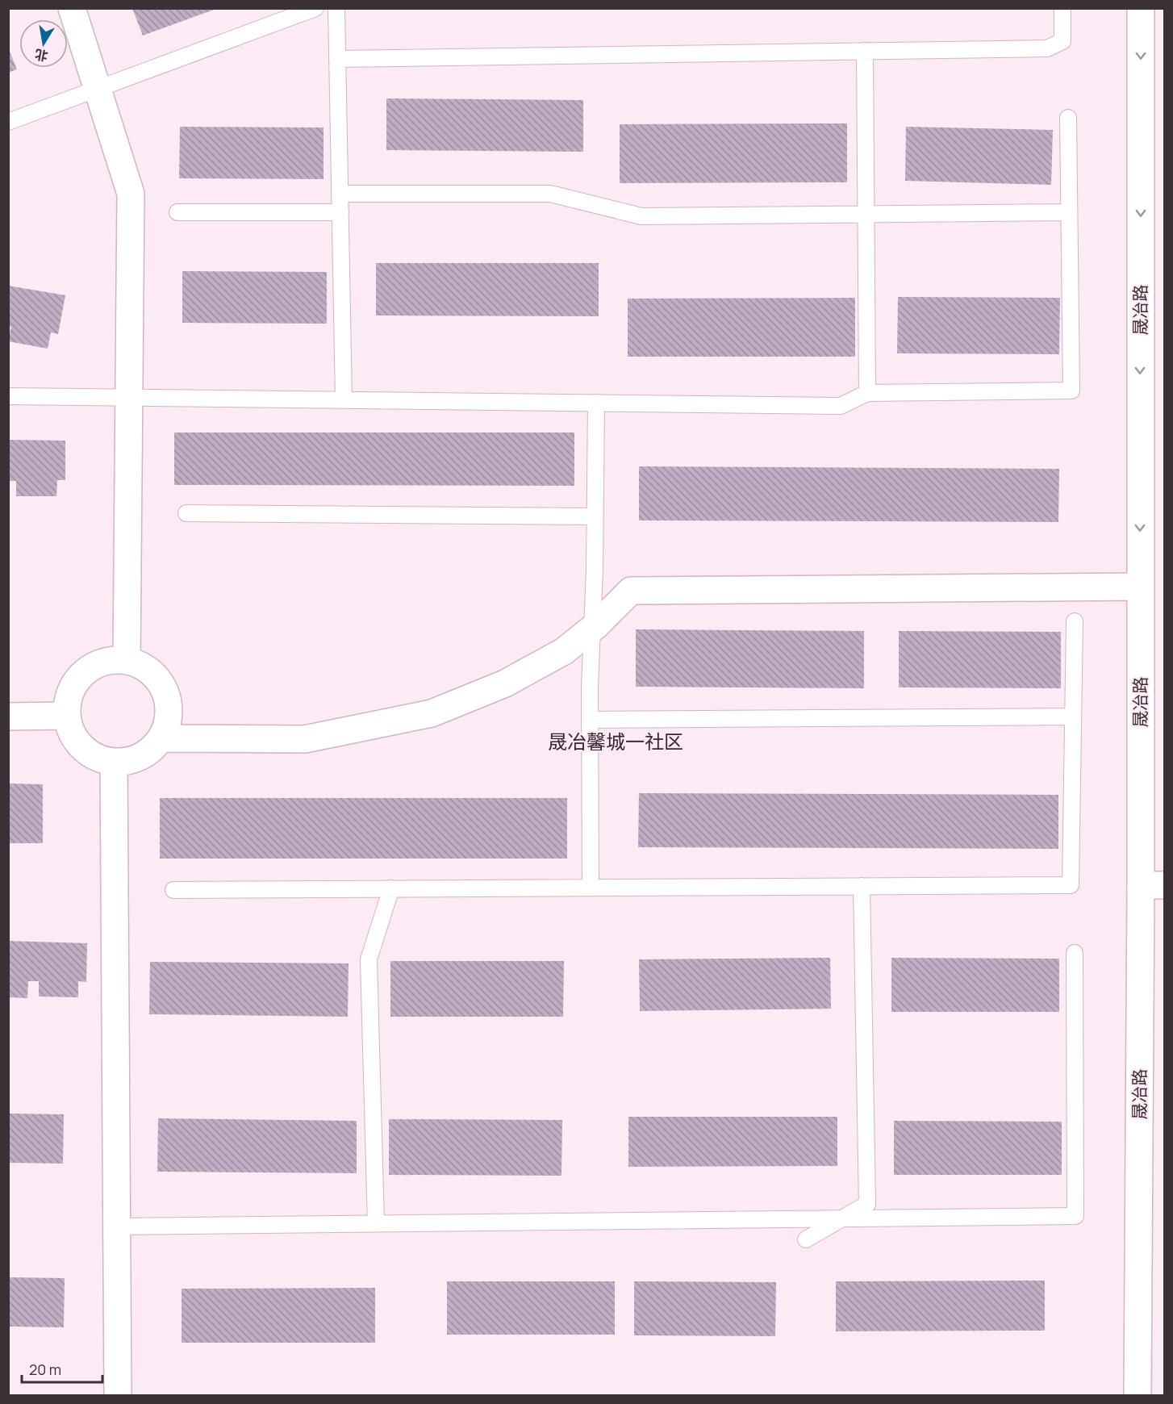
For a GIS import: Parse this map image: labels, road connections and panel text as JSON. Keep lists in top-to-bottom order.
{
  "streets": {
    "street": ["晟冶路"]
  },
  "one_way": ["晟冶路"],
  "districts": ["晟冶馨城一社区"],
  "scale_bar": "20 m",
  "north": "bottom"
}
